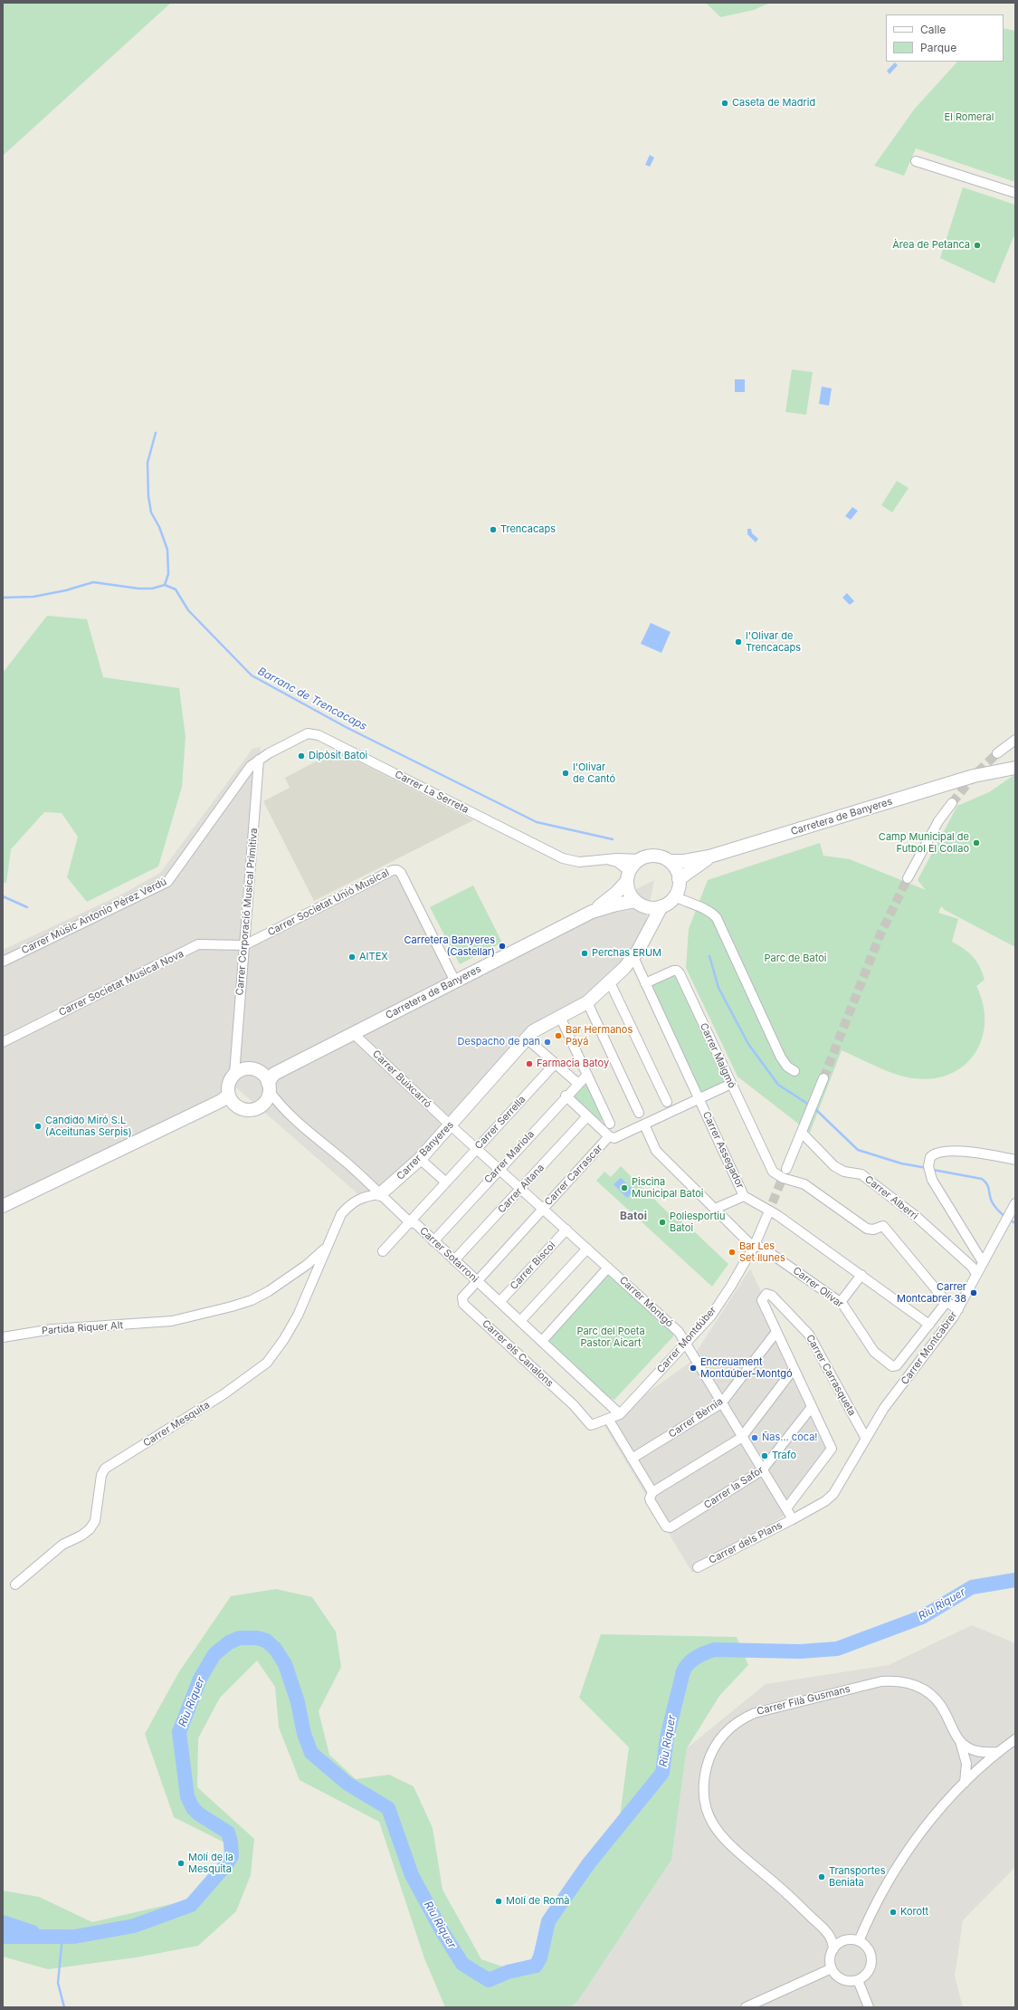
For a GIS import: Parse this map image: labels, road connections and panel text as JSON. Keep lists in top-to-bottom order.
{
  "streets": {
    "main road": ["Carretera de Banyeres", "Carrer Banyeres"],
    "street": [
      "Carrer La Serreta",
      "Carrer Societat Unió Musical",
      "Carrer Corporació Musical Primitiva",
      "Carrer Músic Antonio Pérez Verdú",
      "Carrer Societat Musical Nova",
      "Carrer Maigmó",
      "Carrer Buixcarró",
      "Carrer Serrella",
      "Carrer Assegador",
      "Carrer Mariola",
      "Carrer Carrascar",
      "Carrer Aitana",
      "Carrer Alberri",
      "Carrer Sotarroni",
      "Carrer Biscoi",
      "Carrer Olivar",
      "Carrer Montgó",
      "Partida Riquer Alt",
      "Carrer Montdúber",
      "Carrer Montcabrer",
      "Carrer els Canalons",
      "Carrer Carrasqueta",
      "Carrer Bèrnia",
      "Carrer Mesquita",
      "Carrer la Safor",
      "Carrer dels Plans",
      "Carrer Filà Gusmans"
    ]
  },
  "crossings": [
    ["Carrer La Serreta", "Carretera de Banyeres"],
    ["Carrer La Serreta", "Carrer Corporació Musical Primitiva"],
    ["Carrer La Serreta", "Carrer Músic Antonio Pérez Verdú"],
    ["Carrer La Serreta", "Carrer Banyeres"],
    ["Carretera de Banyeres", "Carrer Societat Unió Musical"],
    ["Carretera de Banyeres", "Carrer Corporació Musical Primitiva"],
    ["Carretera de Banyeres", "Carrer Buixcarró"],
    ["Carretera de Banyeres", "Carrer Banyeres"],
    ["Carretera de Banyeres", "Carrer Sotarroni"],
    ["Carrer Societat Unió Musical", "Carrer Corporació Musical Primitiva"],
    ["Carrer Societat Unió Musical", "Carrer Societat Musical Nova"],
    ["Carrer Corporació Musical Primitiva", "Carrer Músic Antonio Pérez Verdú"],
    ["Carrer Corporació Musical Primitiva", "Carrer Societat Musical Nova"],
    ["Carrer Corporació Musical Primitiva", "Carrer Sotarroni"],
    ["Carrer Maigmó", "Carrer Assegador"],
    ["Carrer Maigmó", "Carrer Carrascar"],
    ["Carrer Maigmó", "Carrer Montcabrer"],
    ["Carrer Buixcarró", "Carrer Banyeres"],
    ["Carrer Buixcarró", "Carrer Montgó"],
    ["Carrer Serrella", "Carrer Sotarroni"],
    ["Carrer Serrella", "Carrer Montgó"],
    ["Carrer Assegador", "Carrer Banyeres"],
    ["Carrer Assegador", "Carrer Carrascar"],
    ["Carrer Assegador", "Carrer Montcabrer"],
    ["Carrer Banyeres", "Carrer Sotarroni"],
    ["Carrer Banyeres", "Carrer Montgó"],
    ["Carrer Banyeres", "Partida Riquer Alt"],
    ["Carrer Banyeres", "Carrer Mesquita"],
    ["Carrer Mariola", "Carrer Sotarroni"],
    ["Carrer Mariola", "Carrer Montgó"],
    ["Carrer Carrascar", "Carrer Sotarroni"],
    ["Carrer Carrascar", "Carrer Olivar"],
    ["Carrer Carrascar", "Carrer Montgó"],
    ["Carrer Carrascar", "Carrer els Canalons"],
    ["Carrer Aitana", "Carrer Sotarroni"],
    ["Carrer Aitana", "Carrer Montgó"],
    ["Carrer Alberri", "Carrer Montcabrer"],
    ["Carrer Sotarroni", "Carrer Biscoi"],
    ["Carrer Sotarroni", "Carrer Montdúber"],
    ["Carrer Sotarroni", "Carrer els Canalons"],
    ["Carrer Biscoi", "Carrer Montgó"],
    ["Carrer Olivar", "Carrer Montdúber"],
    ["Carrer Olivar", "Carrer Montcabrer"],
    ["Carrer Montgó", "Carrer Montdúber"],
    ["Carrer Montgó", "Carrer Montcabrer"],
    ["Carrer Montgó", "Carrer Bèrnia"],
    ["Carrer Montgó", "Carrer la Safor"],
    ["Carrer Montgó", "Carrer dels Plans"],
    ["Carrer Montdúber", "Carrer els Canalons"],
    ["Carrer Montcabrer", "Carrer Carrasqueta"],
    ["Carrer Montcabrer", "Carrer dels Plans"],
    ["Carrer Carrasqueta", "Carrer Bèrnia"],
    ["Carrer la Safor", "Carrer dels Plans"]
  ],
  "districts": ["Batoi"],
  "water": ["Barranc de Trencacaps", "Riu Riquer"],
  "parks": ["El Romeral", "Parc de Batoi", "Parc del Poeta Pastor Aicart"],
  "places": [
    "Caseta de Madrid",
    "Àrea de Petanca",
    "Trencacaps",
    "l'Olivar de Trencacaps",
    "Dipòsit Batoi",
    "l'Olivar de Cantó",
    "Camp Municipal de Futbol El Collao",
    "Carretera Banyeres (Castellar)",
    "Perchas ERUM",
    "AITEX",
    "Bar Hermanos Payá",
    "Despacho de pan",
    "Farmacia Batoy",
    "Candido Miró S.L (Aceitunas Serpis)",
    "Piscina Municipal Batoi",
    "Poliesportiu Batoi",
    "Bar Les Set llunes",
    "Carrer Montcabrer 38",
    "Encreuament Montdúber-Montgó",
    "Ñas... coca!",
    "Trafo",
    "Molí de la Mesquita",
    "Transportes Beniata",
    "Molí de Romà",
    "Korott"
  ],
  "legend": ["Calle", "Parque"]
}
